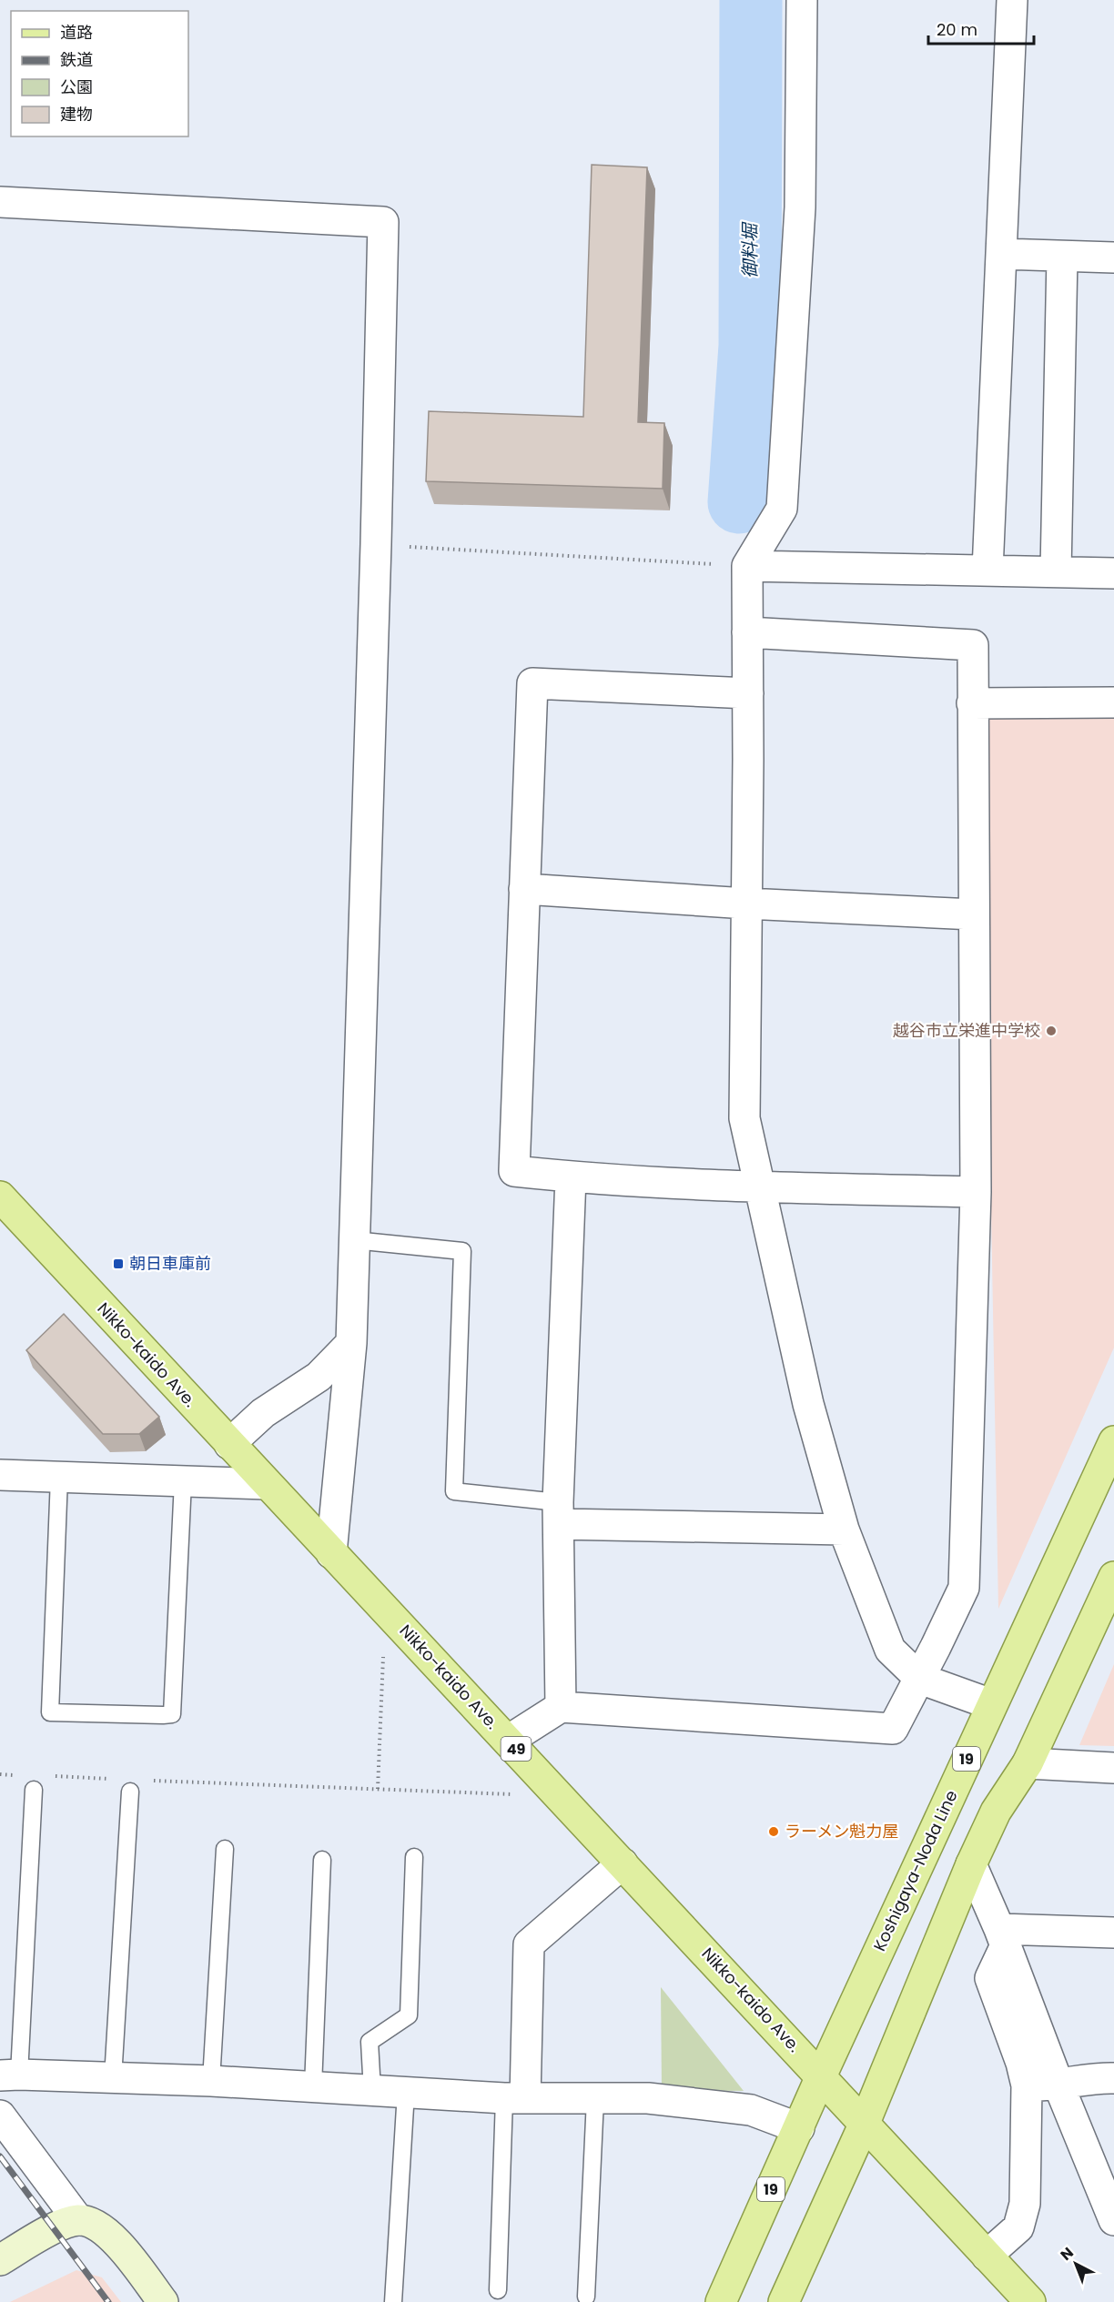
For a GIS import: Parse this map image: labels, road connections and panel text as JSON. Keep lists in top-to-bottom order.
{
  "streets": {
    "main road": [
      "Nikko-kaido Ave.",
      "49",
      "19",
      "Koshigaya-Noda Line"
    ]
  },
  "crossings": [
    ["Nikko-kaido Ave.", "Koshigaya-Noda Line"]
  ],
  "water": ["御料堀"],
  "places": {
    "other": ["越谷市立栄進中学校", "ラーメン魁力屋"],
    "transit": ["朝日車庫前"]
  },
  "legend": [
    "道路",
    "鉄道",
    "公園",
    "建物"
  ],
  "scale_bar": "20 m",
  "north": "top left"
}
